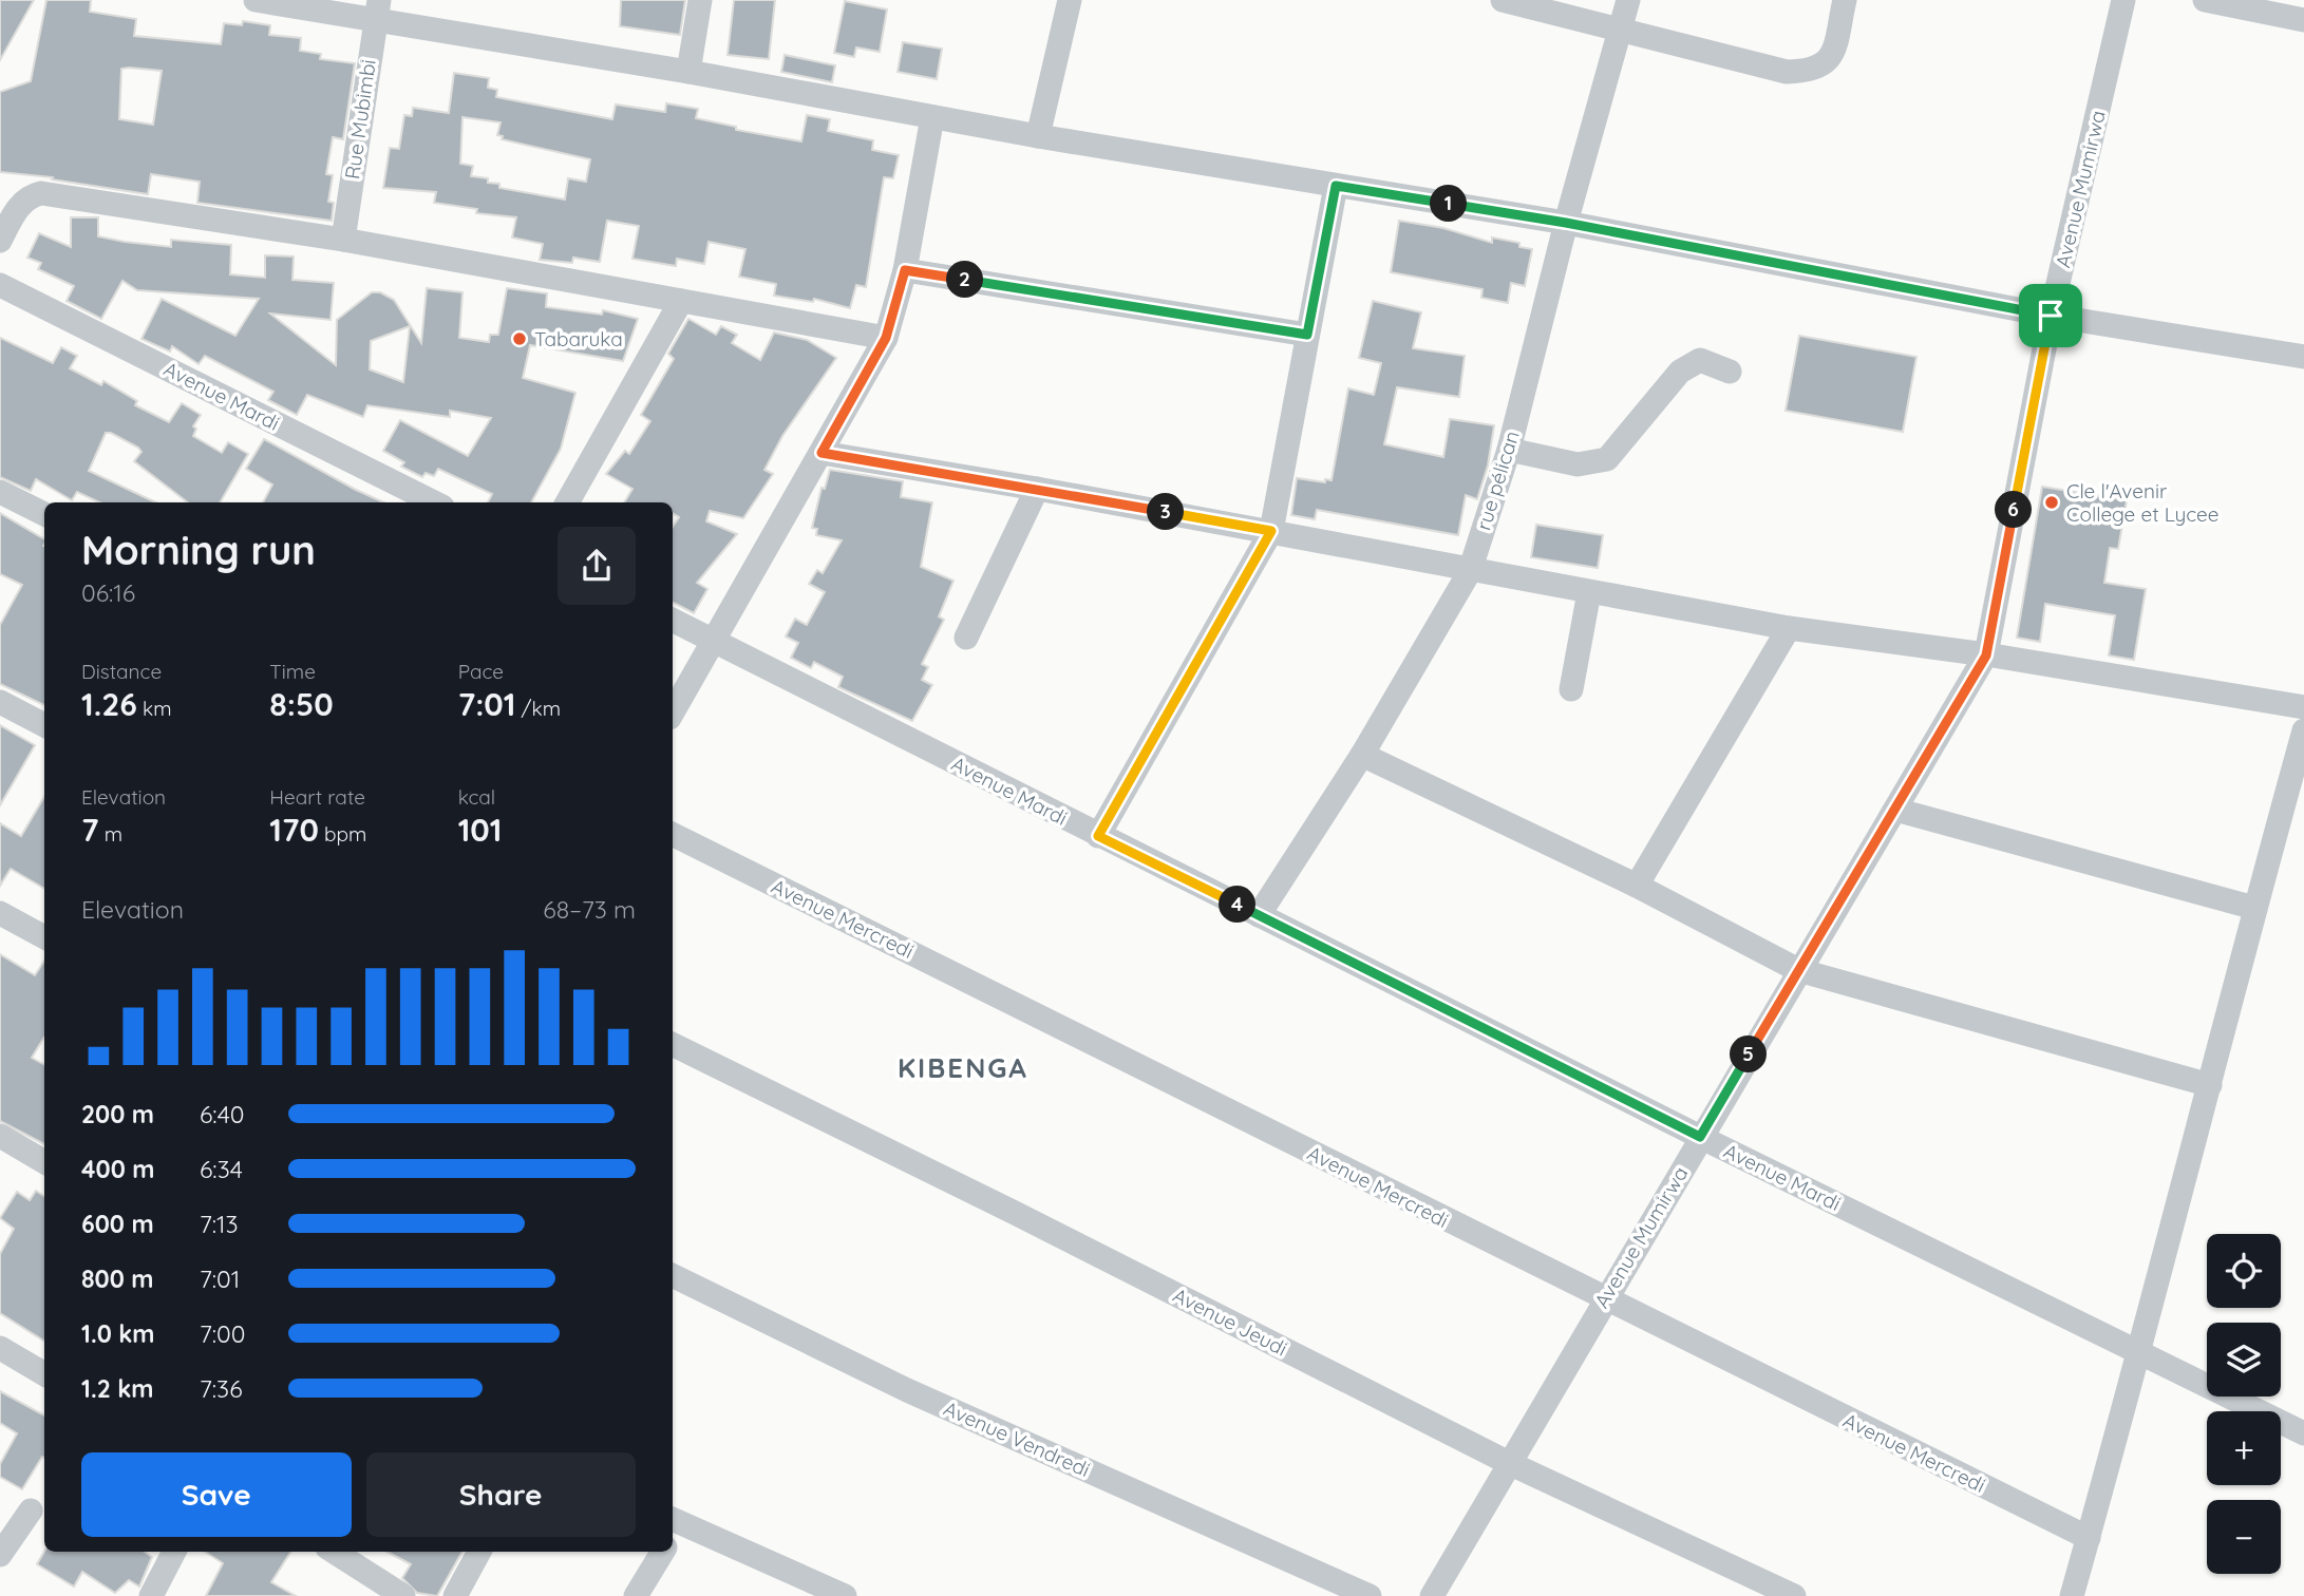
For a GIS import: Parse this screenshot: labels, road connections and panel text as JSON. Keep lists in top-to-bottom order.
{
  "streets": {
    "street": [
      "Rue Mubimbi",
      "Avenue Mumirwa",
      "Avenue Mardi",
      "rue pélican",
      "Avenue Mercredi",
      "Avenue Jeudi",
      "Avenue Vendredi"
    ]
  },
  "crossings": [
    ["Avenue Mumirwa", "Avenue Mardi"],
    ["Avenue Mumirwa", "Avenue Mercredi"],
    ["Avenue Mumirwa", "Avenue Jeudi"],
    ["Avenue Mardi", "rue pélican"]
  ],
  "districts": ["KIBENGA"],
  "places": ["Tabaruka", "Cle l'Avenir College et Lycee"],
  "page": {
    "pins": [
      "1",
      "2",
      "6",
      "3",
      "4",
      "5"
    ],
    "heading": ["Morning run", "06:16"],
    "stats": [
      ["Distance", "1.26 km"],
      ["Time", "8:50"],
      ["Pace", "7:01 /km"],
      ["Elevation", "7 m"],
      ["Heart rate", "170 bpm"],
      ["kcal", "101"]
    ],
    "chart": ["Elevation", "68–73 m"],
    "list": [
      {
        "name": "200 m",
        "note": "6:40"
      },
      {
        "name": "400 m",
        "note": "6:34"
      },
      {
        "name": "600 m",
        "note": "7:13"
      },
      {
        "name": "800 m",
        "note": "7:01"
      },
      {
        "name": "1.0 km",
        "note": "7:00"
      },
      {
        "name": "1.2 km",
        "note": "7:36"
      }
    ],
    "map_buttons": ["+", "−"],
    "buttons": ["Save", "Share"]
  }
}
